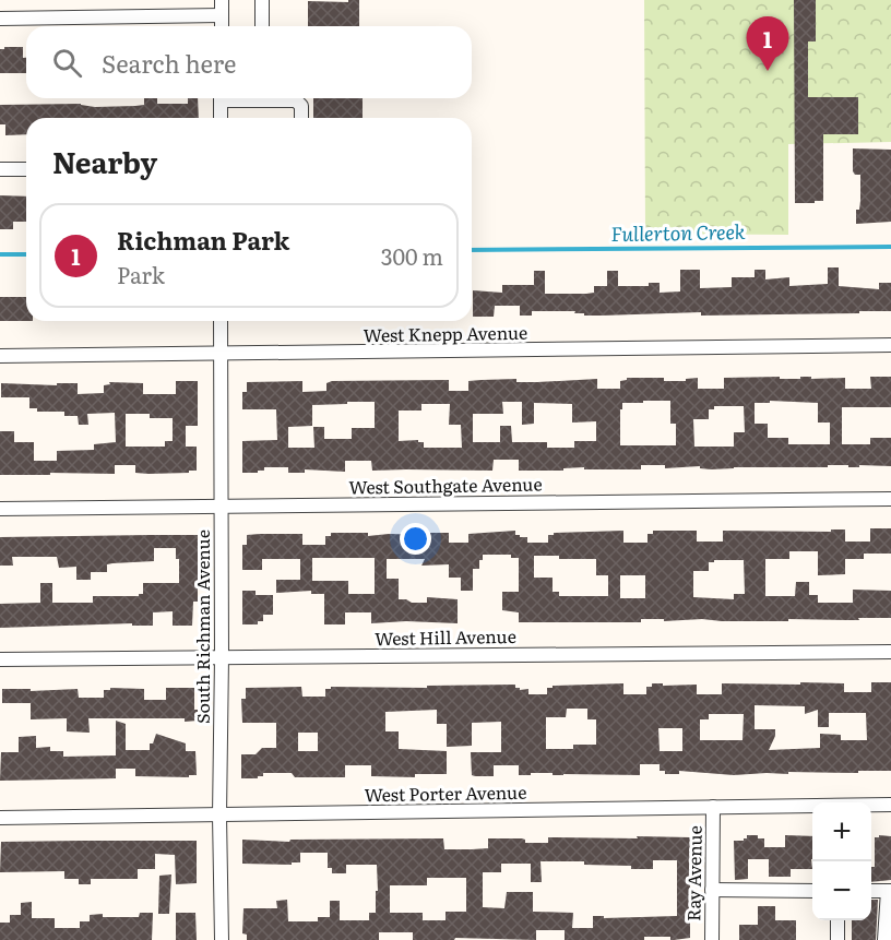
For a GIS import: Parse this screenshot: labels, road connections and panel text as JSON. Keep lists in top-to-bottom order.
{
  "streets": {
    "street": [
      "West Knepp Avenue",
      "West Southgate Avenue",
      "South Richman Avenue",
      "West Hill Avenue",
      "West Porter Avenue",
      "Ray Avenue"
    ]
  },
  "crossings": [
    ["West Knepp Avenue", "South Richman Avenue"],
    ["West Southgate Avenue", "South Richman Avenue"],
    ["South Richman Avenue", "West Hill Avenue"],
    ["South Richman Avenue", "West Porter Avenue"],
    ["West Porter Avenue", "Ray Avenue"]
  ],
  "water": ["Fullerton Creek"],
  "page": {
    "pins": "1",
    "search": "Search here",
    "heading": "Nearby",
    "list": [
      {
        "mark": "1",
        "name": "Richman Park",
        "note": "Park",
        "value": "300 m"
      }
    ],
    "map_buttons": ["+", "−"]
  }
}
